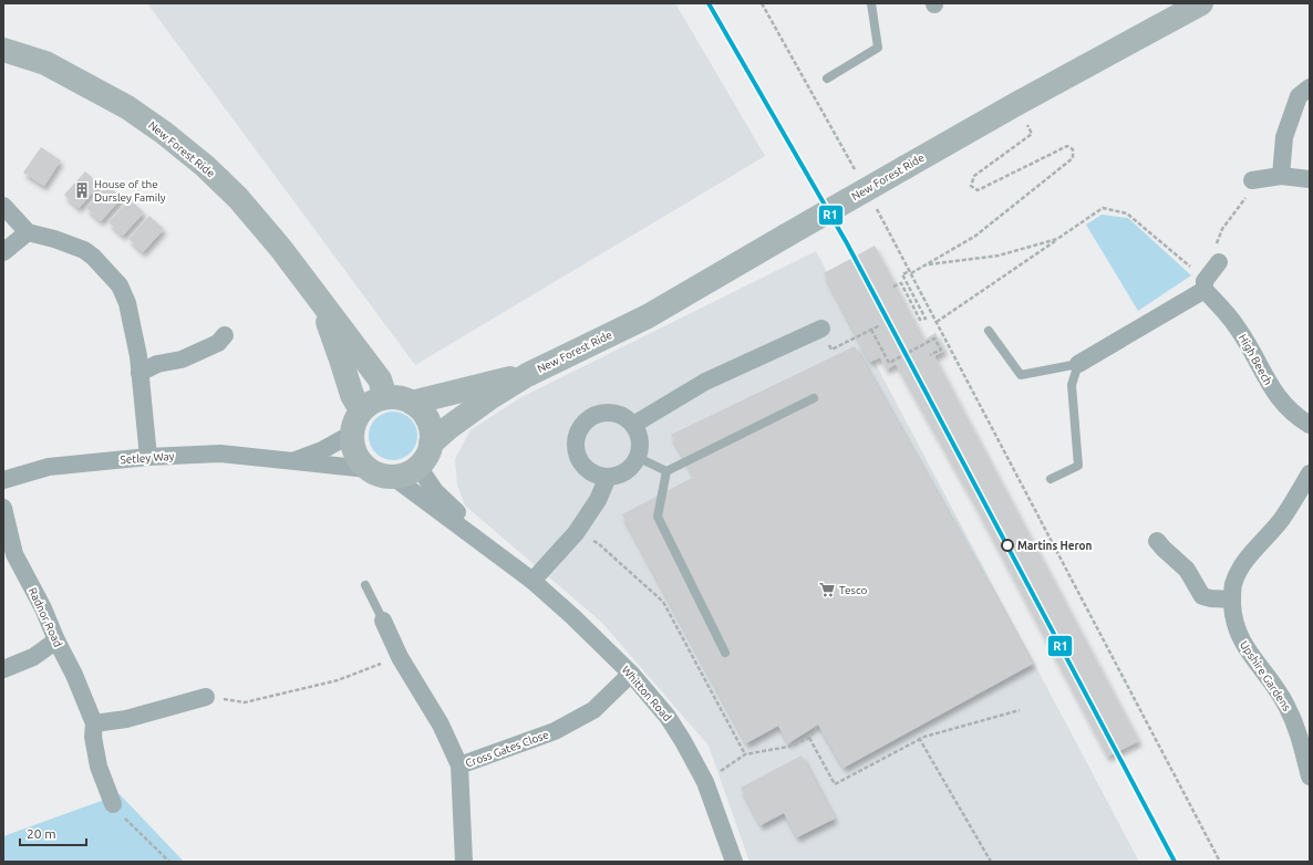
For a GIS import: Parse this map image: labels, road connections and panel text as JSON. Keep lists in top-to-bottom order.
{
  "streets": {
    "main road": ["New Forest Ride"],
    "street": [
      "High Beech",
      "Setley Way",
      "Radnor Road",
      "Upshire Gardens",
      "Whitton Road",
      "Cross Gates Close"
    ]
  },
  "crossings": [
    ["New Forest Ride", "Setley Way"],
    ["New Forest Ride", "Whitton Road"],
    ["Setley Way", "Whitton Road"],
    ["Whitton Road", "Cross Gates Close"]
  ],
  "places": {
    "building": ["House of the Dursley Family"],
    "other": ["Martins Heron"],
    "supermarket": ["Tesco"]
  },
  "lines": ["transit line R1"],
  "scale_bar": "20 m"
}
